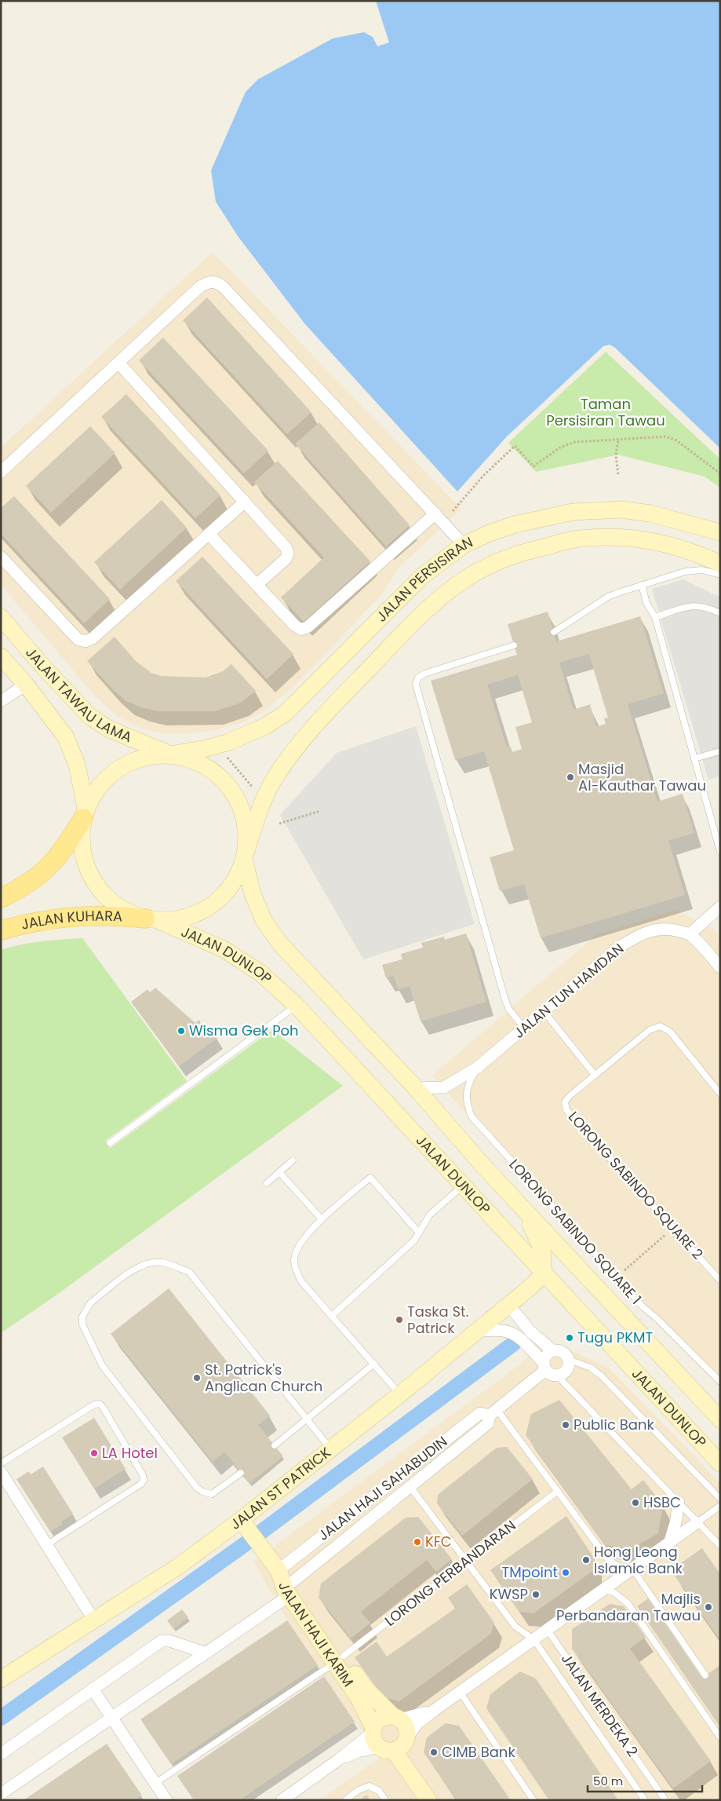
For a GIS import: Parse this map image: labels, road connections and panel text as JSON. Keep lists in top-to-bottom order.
{
  "streets": {
    "main road": [
      "JALAN PERSISIRAN",
      "JALAN TAWAU LAMA",
      "JALAN KUHARA",
      "JALAN DUNLOP",
      "JALAN ST PATRICK",
      "JALAN HAJI KARIM"
    ],
    "street": ["JALAN TUN HAMDAN", "JALAN HAJI SAHABUDIN"],
    "lane": [
      "LORONG SABINDO SQUARE 2",
      "LORONG SABINDO SQUARE 1",
      "LORONG PERBANDARAN",
      "JALAN MERDEKA 2"
    ]
  },
  "crossings": [
    ["JALAN PERSISIRAN", "JALAN TAWAU LAMA"],
    ["JALAN PERSISIRAN", "JALAN KUHARA"],
    ["JALAN PERSISIRAN", "JALAN DUNLOP"],
    ["JALAN TAWAU LAMA", "JALAN DUNLOP"],
    ["JALAN KUHARA", "JALAN DUNLOP"],
    ["JALAN DUNLOP", "JALAN TUN HAMDAN"],
    ["JALAN DUNLOP", "JALAN ST PATRICK"],
    ["JALAN TUN HAMDAN", "LORONG SABINDO SQUARE 1"],
    ["JALAN ST PATRICK", "JALAN HAJI KARIM"],
    ["JALAN HAJI SAHABUDIN", "JALAN HAJI KARIM"],
    ["LORONG PERBANDARAN", "JALAN HAJI KARIM"]
  ],
  "parks": ["Taman Persisiran Tawau"],
  "places": [
    "Masjid Al-Kauthar Tawau",
    "Wisma Gek Poh",
    "Taska St. Patrick",
    "Tugu PKMT",
    "St. Patrick's Anglican Church",
    "Public Bank",
    "LA Hotel",
    "HSBC",
    "KFC",
    "Hong Leong Islamic Bank",
    "TMpoint",
    "KWSP",
    "Majlis Perbandaran Tawau",
    "CIMB Bank"
  ],
  "scale_bar": "50 m"
}
